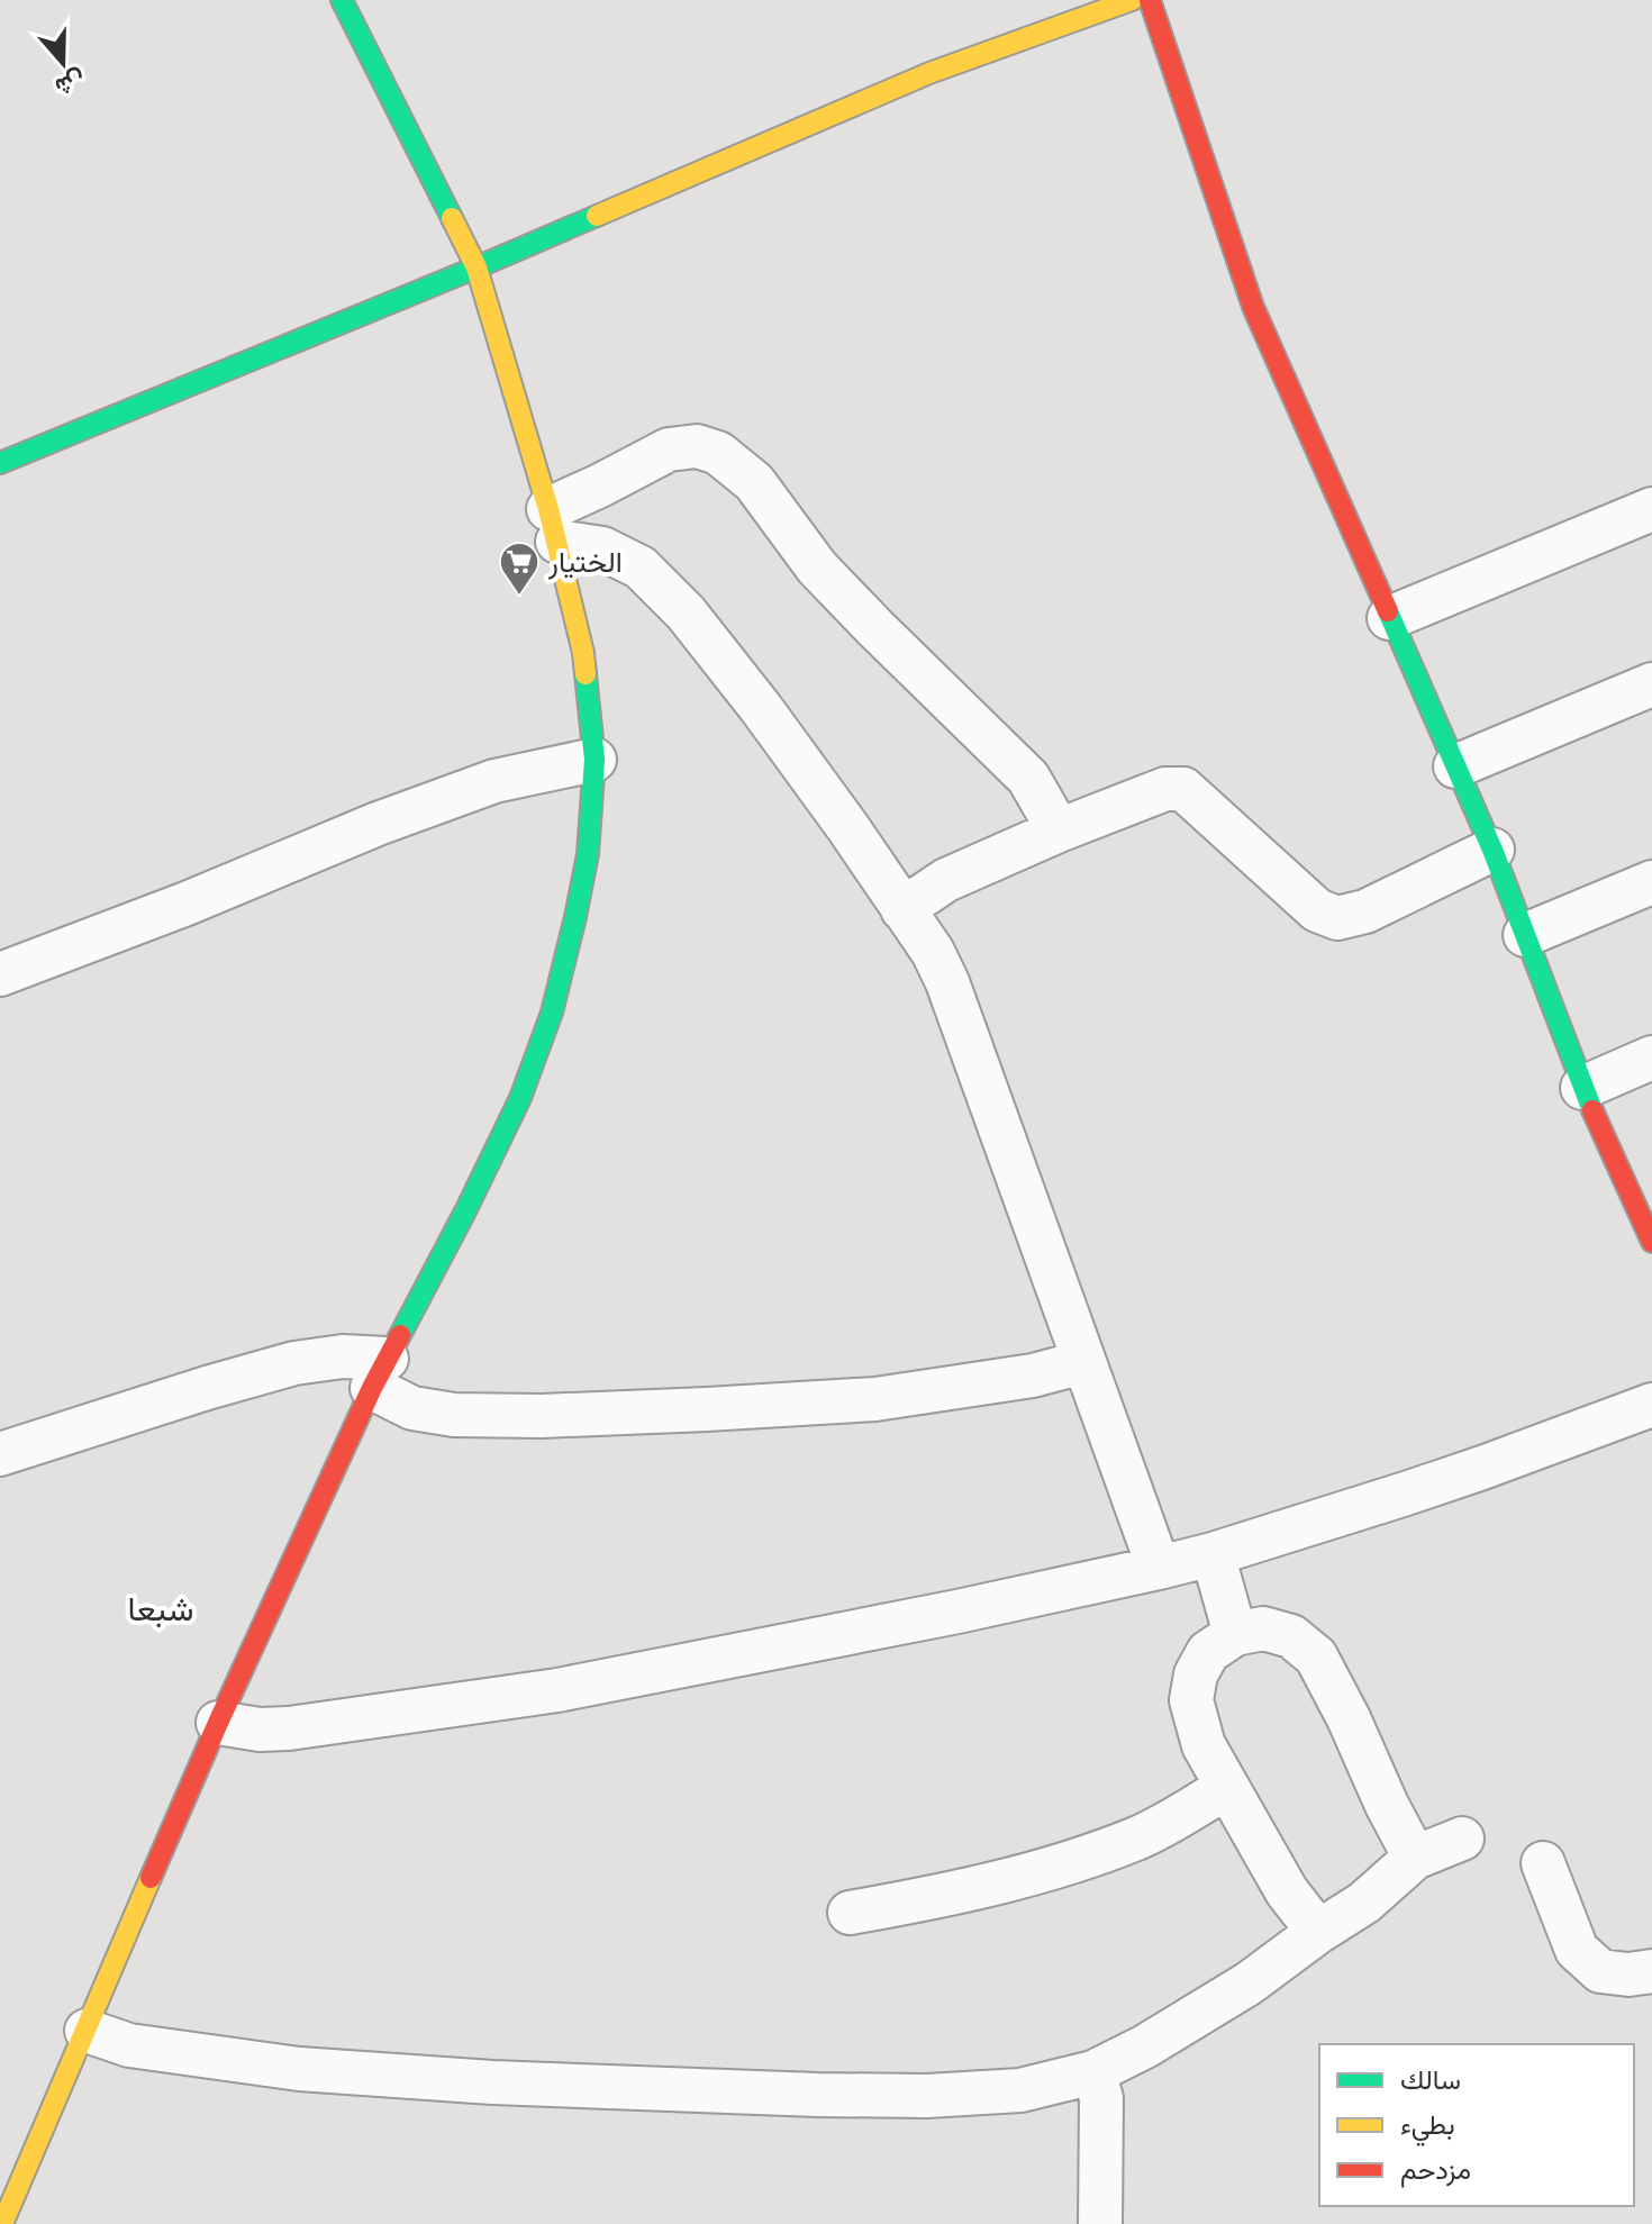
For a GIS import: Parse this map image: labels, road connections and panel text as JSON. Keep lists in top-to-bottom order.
{
  "districts": ["شبعا"],
  "places": {
    "supermarket": ["الختيار"]
  },
  "legend": ["سالك", "بطيء", "مزدحم"],
  "north": "bottom"
}
